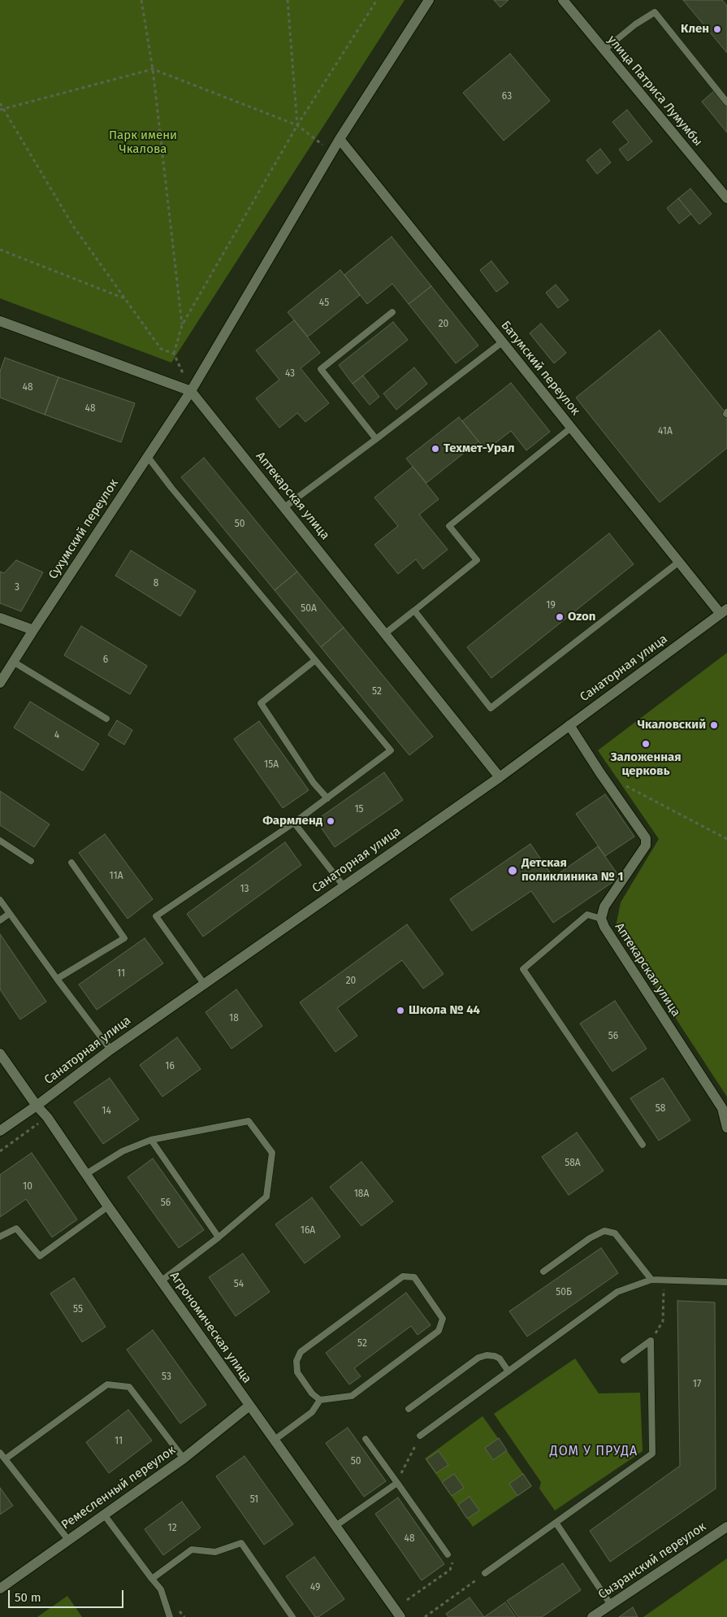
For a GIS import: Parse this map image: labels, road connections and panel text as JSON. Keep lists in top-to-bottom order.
{
  "streets": {
    "street": [
      "улица Патриса Лумумбы",
      "Батумский переулок",
      "Аптекарская улица",
      "Сухумский переулок",
      "Санаторная улица",
      "Агрономическая улица",
      "Ремесленный переулок",
      "Сызранский переулок"
    ]
  },
  "crossings": [
    ["Батумский переулок", "Сухумский переулок"],
    ["Батумский переулок", "Санаторная улица"],
    ["Аптекарская улица", "Сухумский переулок"],
    ["Аптекарская улица", "Санаторная улица"],
    ["Санаторная улица", "Агрономическая улица"],
    ["Агрономическая улица", "Ремесленный переулок"]
  ],
  "districts": ["ДОМ У ПРУДА"],
  "parks": ["Парк имени Чкалова"],
  "places": [
    "Клен",
    "Техмет-Урал",
    "Ozon",
    "Чкаловский",
    "Заложенная церковь",
    "Фармленд",
    "Детская поликлиника № 1",
    "Школа № 44"
  ],
  "house_numbers": [
    "63",
    "45",
    "20",
    "43",
    "48",
    "48",
    "41А",
    "50",
    "8",
    "3",
    "19",
    "50А",
    "6",
    "52",
    "4",
    "15А",
    "15",
    "11А",
    "13",
    "11",
    "20",
    "18",
    "56",
    "16",
    "58",
    "14",
    "58А",
    "10",
    "18А",
    "56",
    "16А",
    "54",
    "50Б",
    "55",
    "52",
    "53",
    "17",
    "11",
    "50",
    "51",
    "12",
    "48",
    "49"
  ],
  "scale_bar": "50 m"
}
